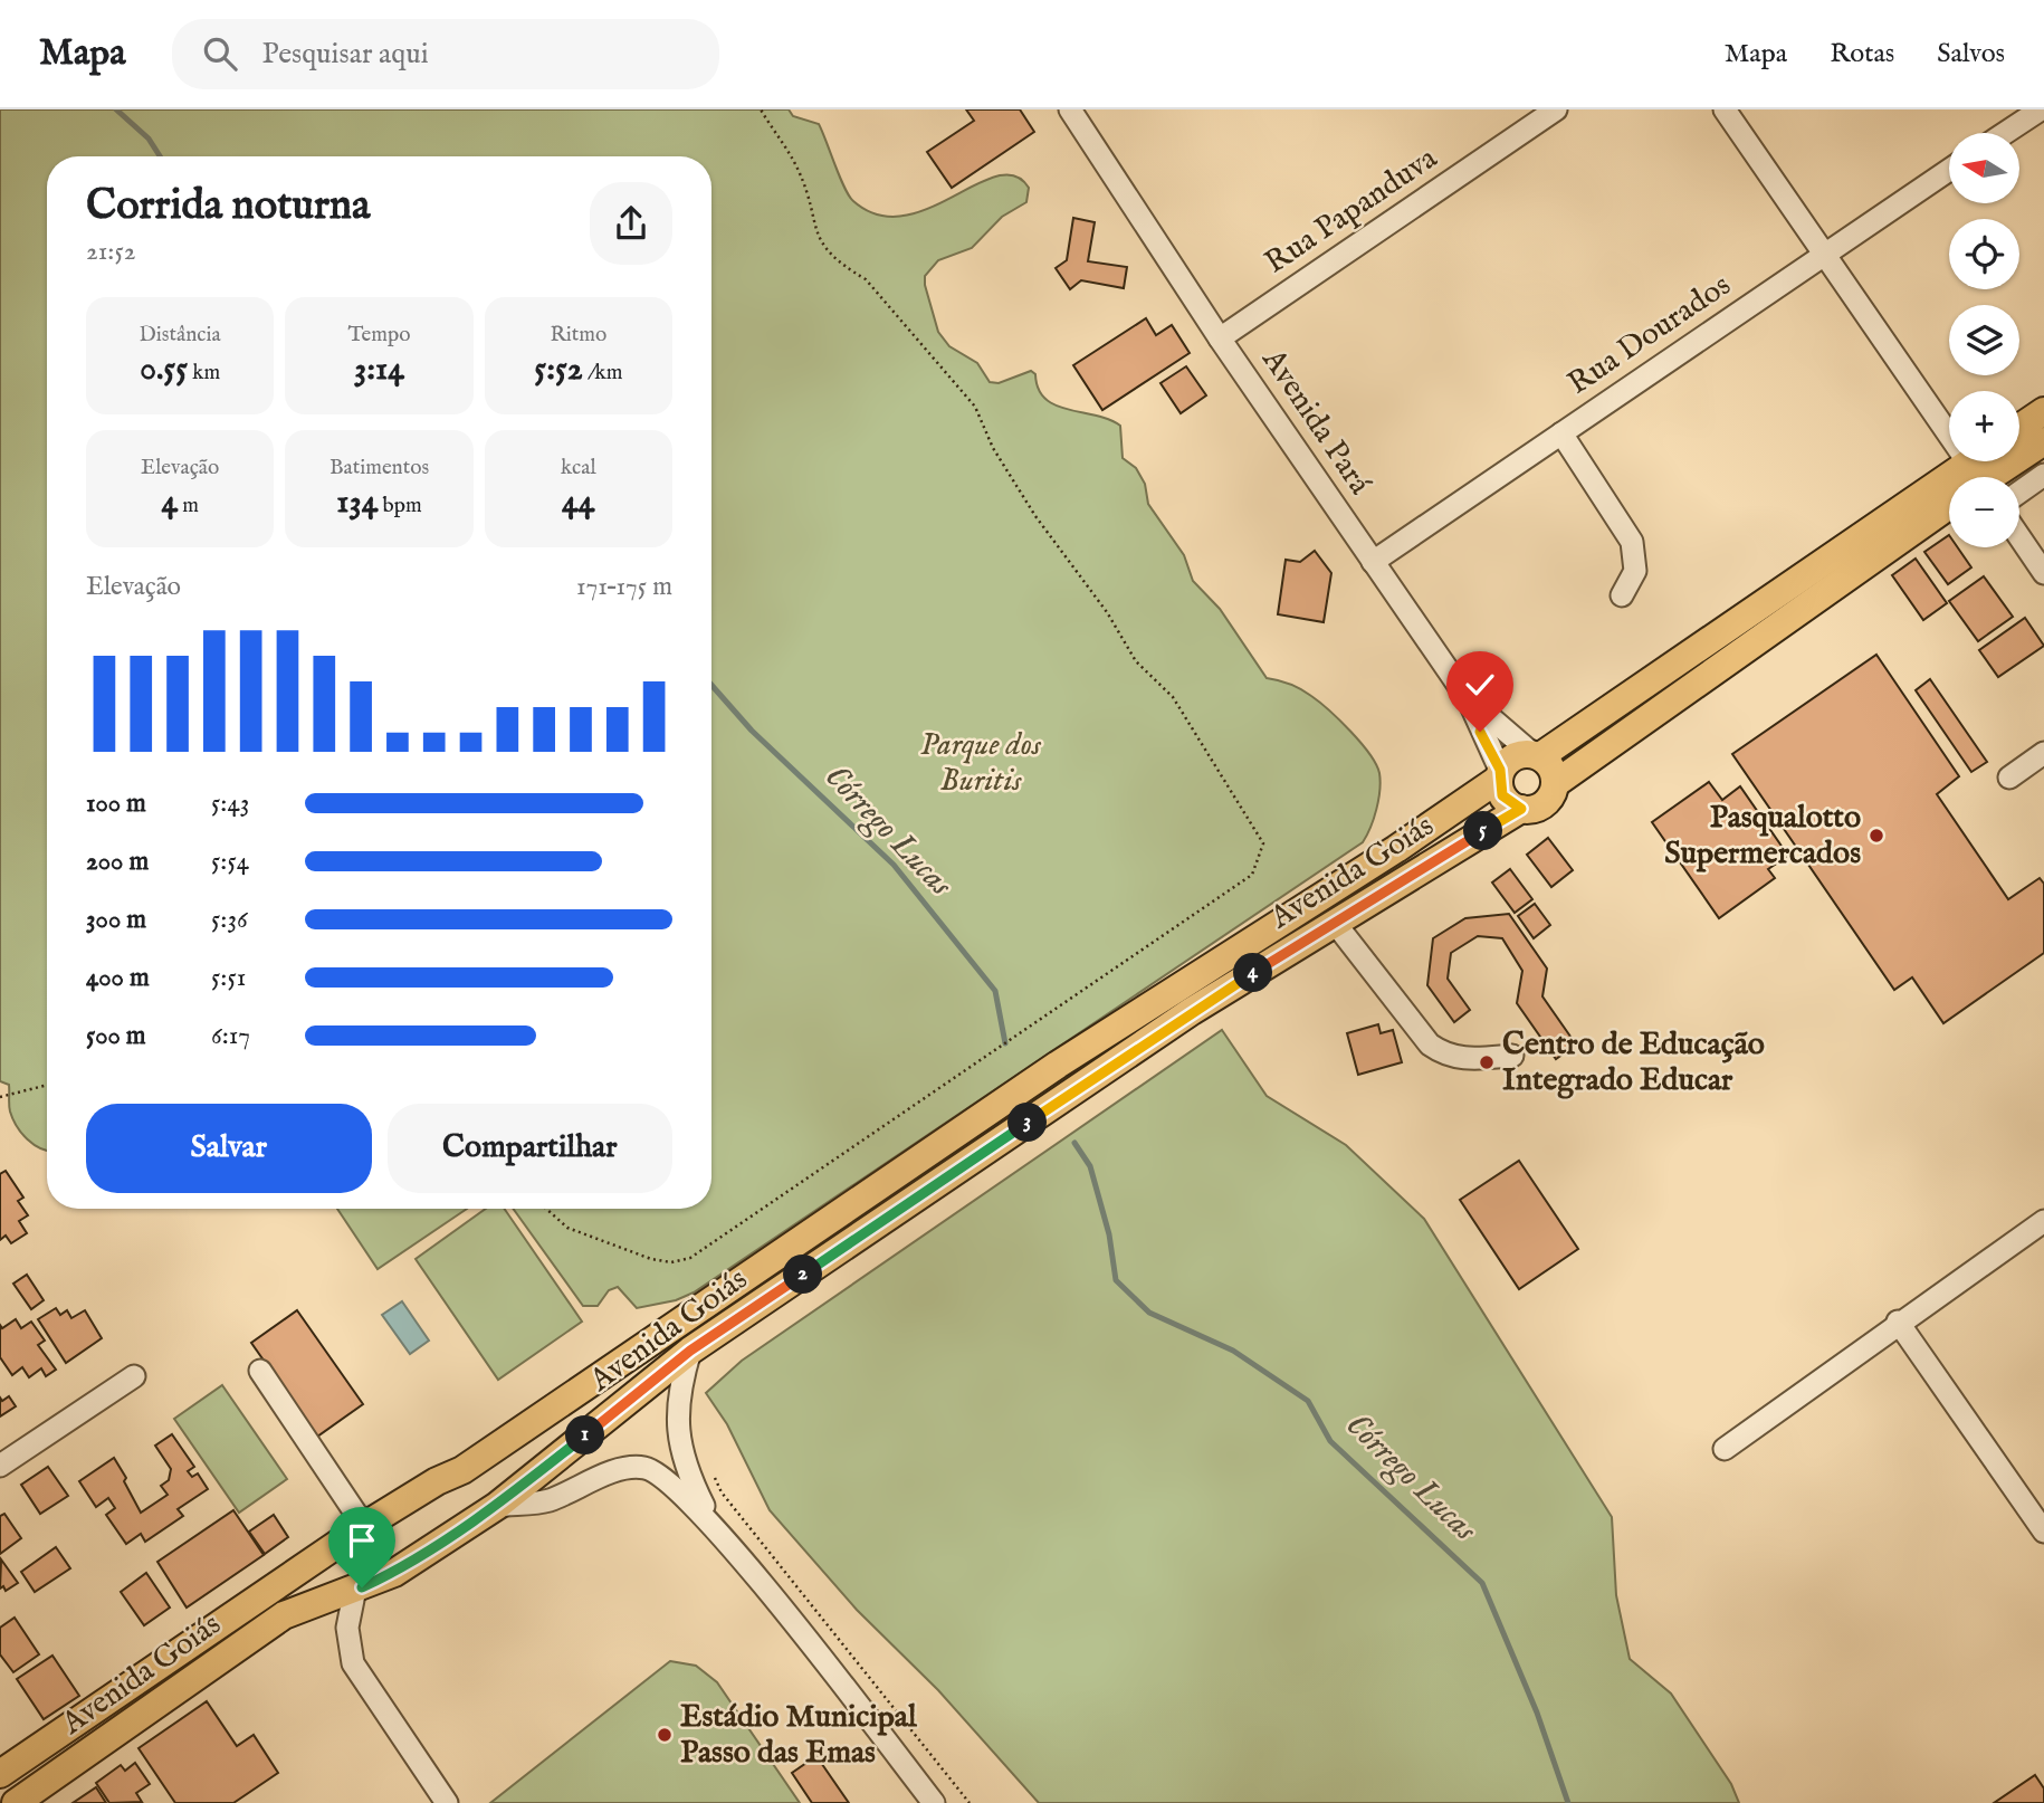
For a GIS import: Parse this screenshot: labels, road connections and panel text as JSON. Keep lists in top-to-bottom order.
{
  "streets": {
    "main road": ["Avenida Goiás"],
    "street": ["Rua Papanduva", "Rua Dourados", "Avenida Pará"]
  },
  "crossings": [
    ["Rua Papanduva", "Avenida Pará"],
    ["Rua Dourados", "Avenida Pará"],
    ["Avenida Pará", "Avenida Goiás"]
  ],
  "water": ["Córrego Lucas"],
  "parks": ["Parque dos Buritis"],
  "places": ["Pasqualotto Supermercados", "Centro de Educação Integrado Educar", "Estádio Municipal Passo das Emas"],
  "north": "left",
  "page": {
    "header": "Mapa",
    "search": "Pesquisar aqui",
    "nav": ["Mapa", "Rotas", "Salvos"],
    "map_buttons": ["+", "−"],
    "heading": ["Corrida noturna", "21:52"],
    "stats": [
      ["Distância", "0.55 km"],
      ["Tempo", "3:14"],
      ["Ritmo", "5:52 /km"],
      ["Elevação", "4 m"],
      ["Batimentos", "134 bpm"],
      ["kcal", "44"]
    ],
    "chart": ["Elevação", "171–175 m"],
    "list": [
      {
        "name": "100 m",
        "note": "5:43"
      },
      {
        "name": "200 m",
        "note": "5:54"
      },
      {
        "name": "300 m",
        "note": "5:36"
      },
      {
        "name": "400 m",
        "note": "5:51"
      },
      {
        "name": "500 m",
        "note": "6:17"
      }
    ],
    "pins": [
      "5",
      "4",
      "3",
      "2",
      "1"
    ],
    "buttons": ["Salvar", "Compartilhar"]
  }
}
